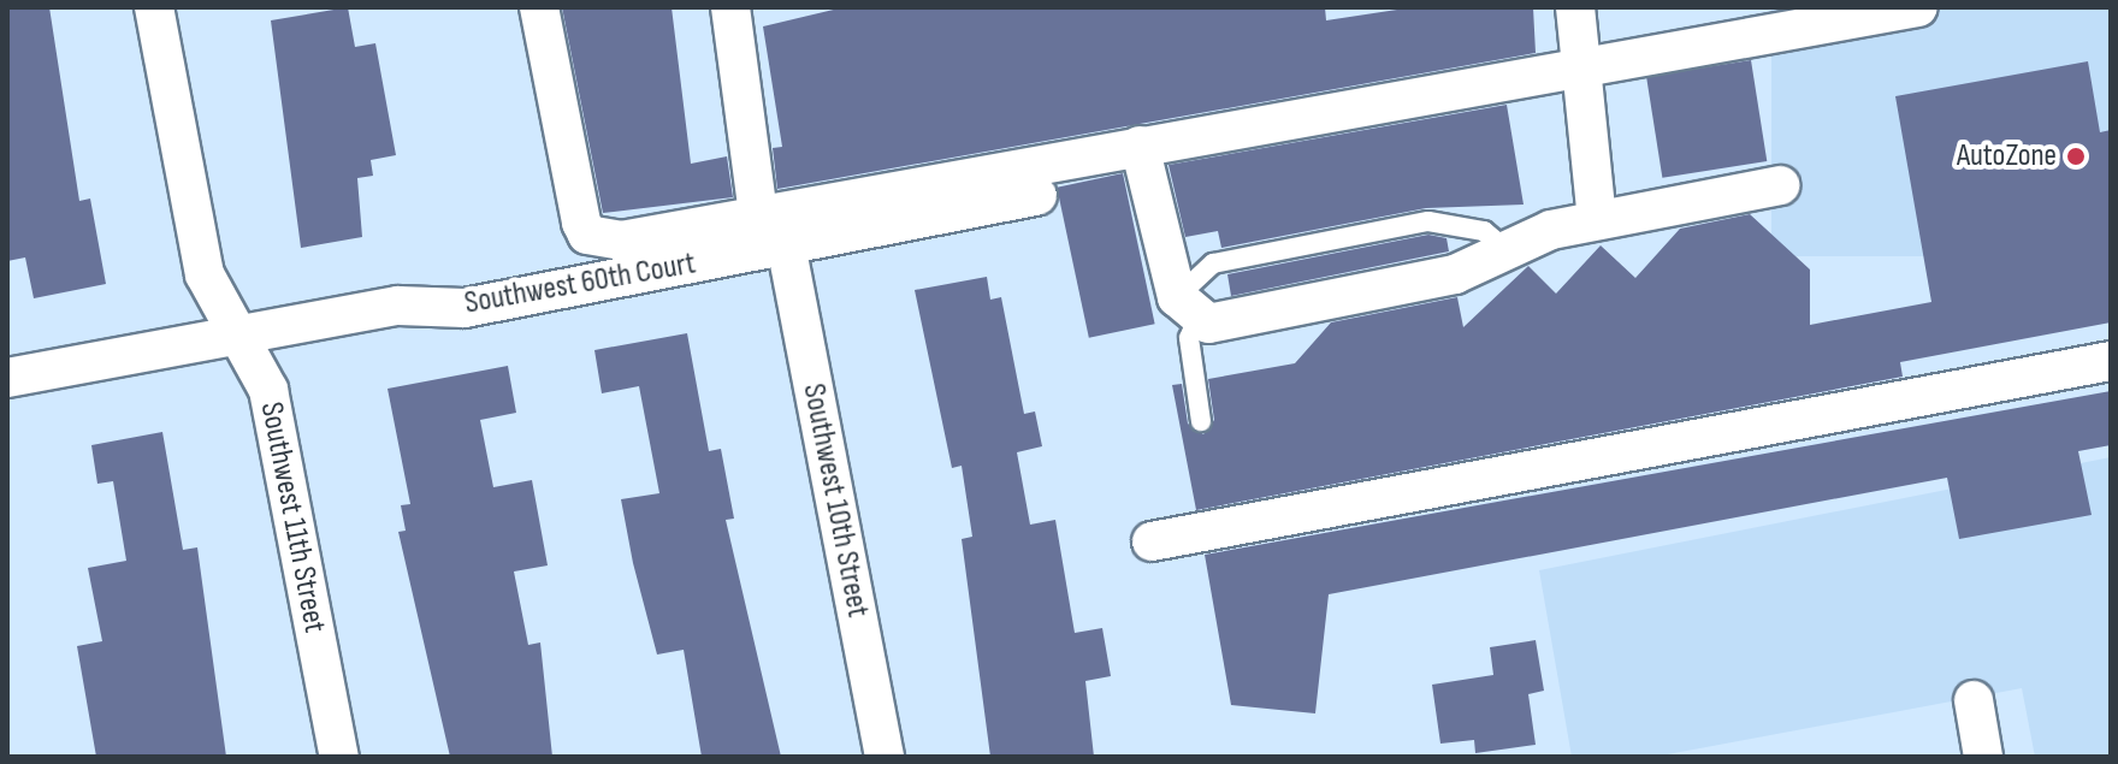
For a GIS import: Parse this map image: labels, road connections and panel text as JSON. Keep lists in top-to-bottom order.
{
  "streets": {
    "street": ["Southwest 60th Court", "Southwest 10th Street", "Southwest 11th Street"]
  },
  "crossings": [
    ["Southwest 60th Court", "Southwest 10th Street"],
    ["Southwest 60th Court", "Southwest 11th Street"]
  ],
  "places": ["AutoZone"]
}
